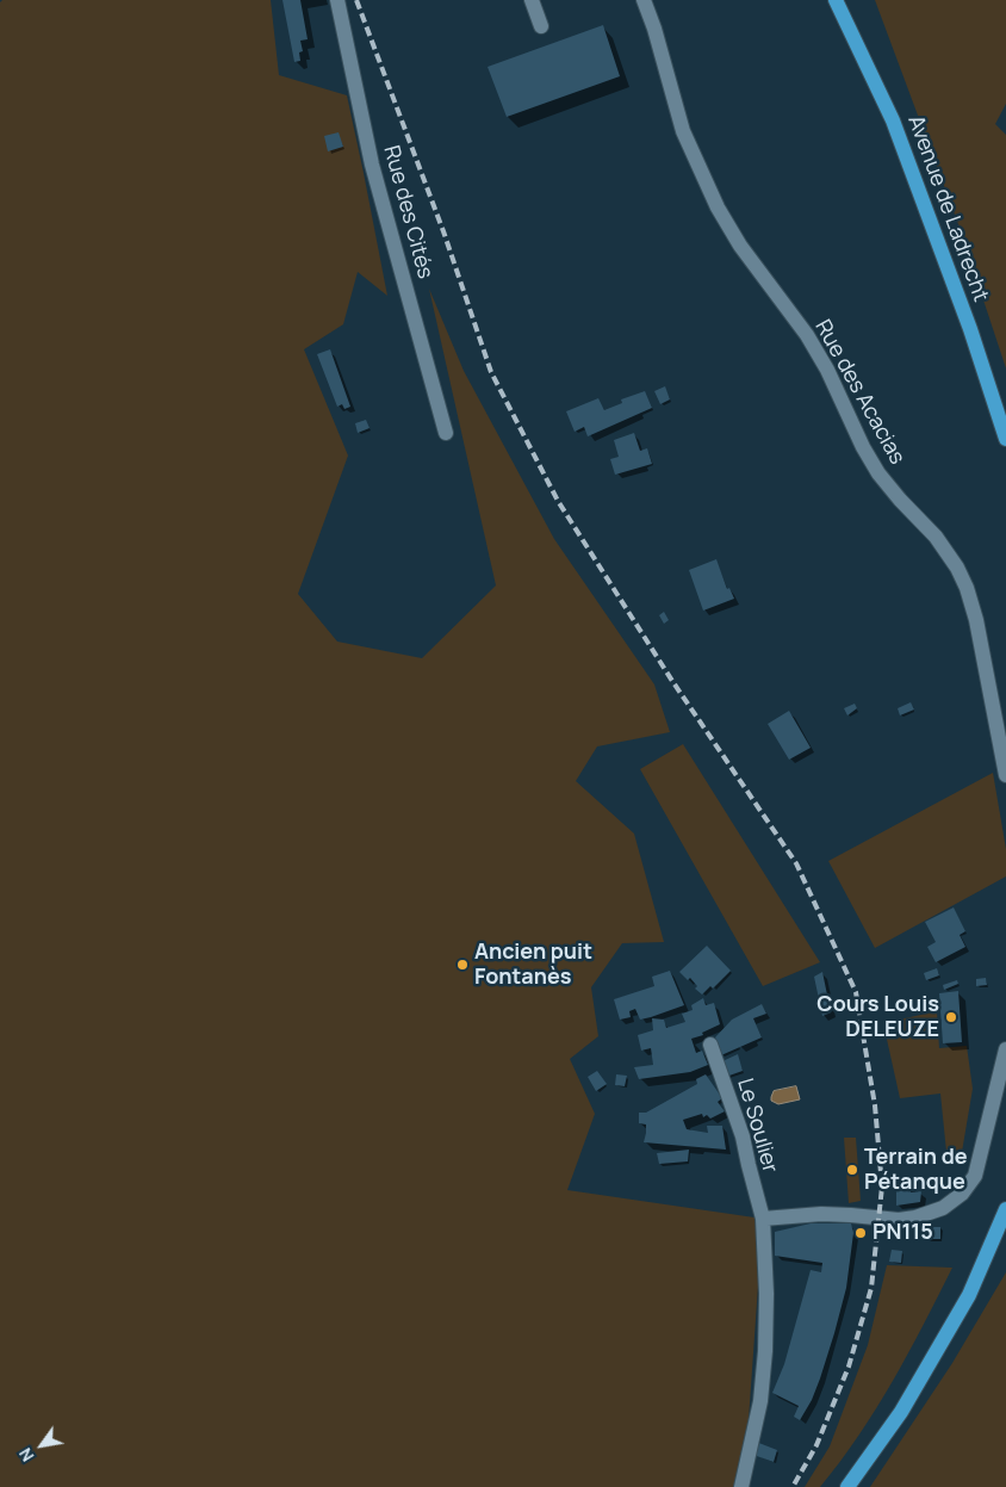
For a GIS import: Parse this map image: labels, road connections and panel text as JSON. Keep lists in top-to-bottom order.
{
  "streets": {
    "main road": ["Avenue de Ladrecht"],
    "street": ["Rue des Cités", "Rue des Acacias", "Le Soulier"]
  },
  "places": [
    "Ancien puit Fontanès",
    "Cours Louis DELEUZE",
    "Terrain de Pétanque",
    "PN115"
  ],
  "north": "bottom left"
}
